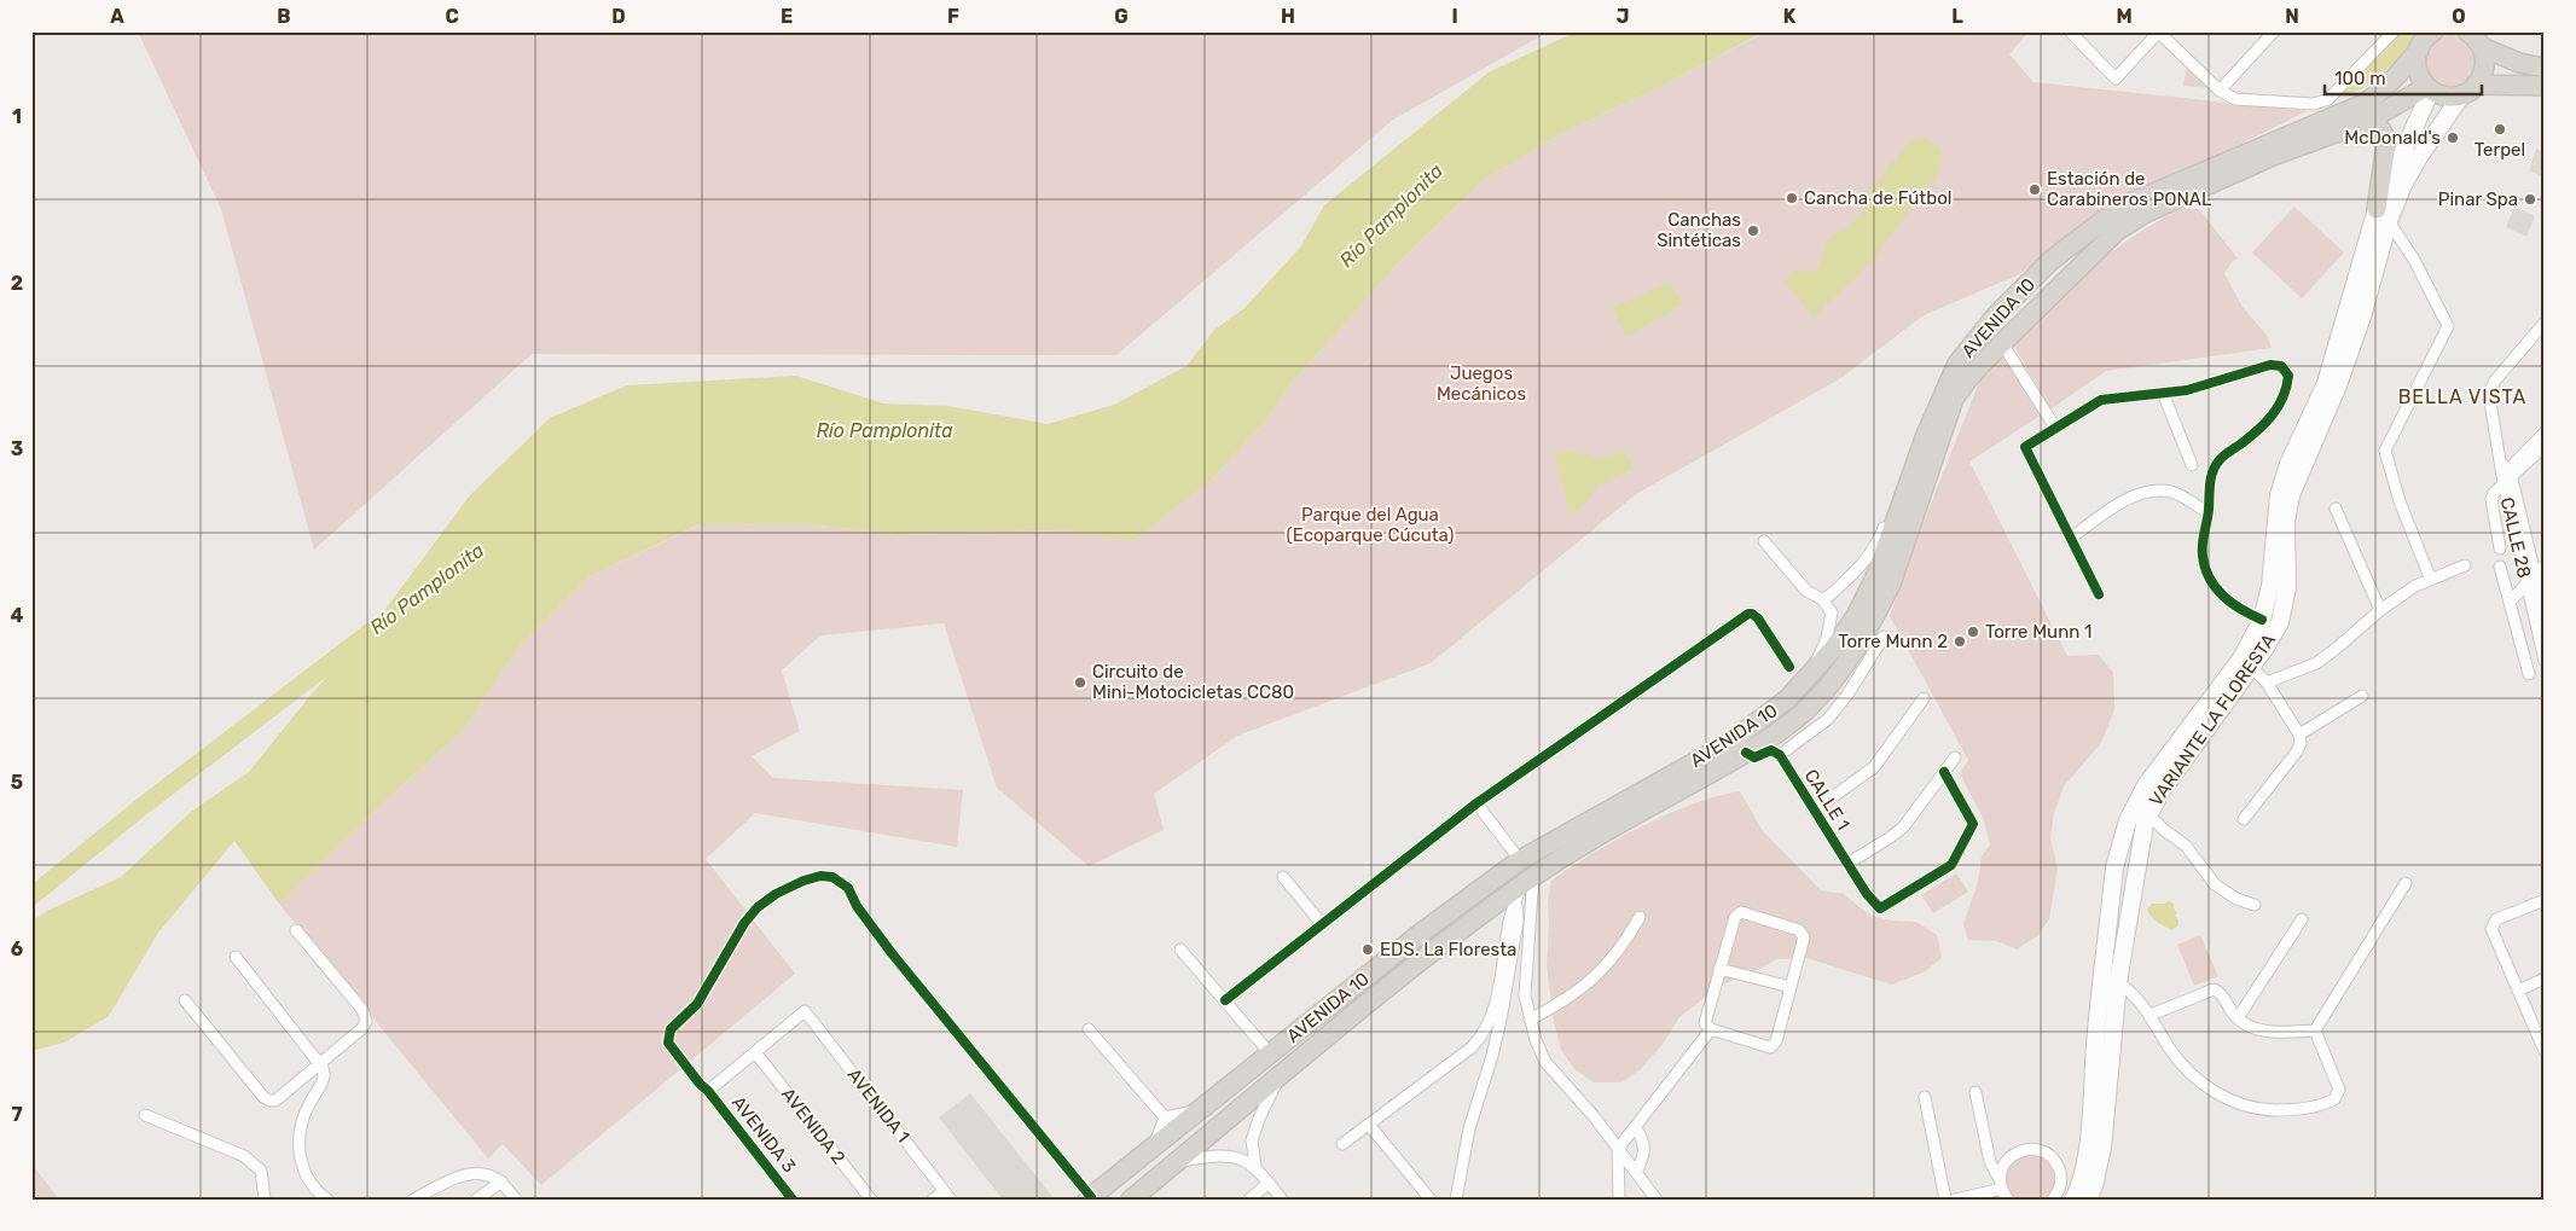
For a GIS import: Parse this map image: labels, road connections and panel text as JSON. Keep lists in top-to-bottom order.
{
  "streets": {
    "main road": ["AVENIDA 10", "VARIANTE LA FLORESTA"],
    "street": [
      "CALLE 28",
      "CALLE 1",
      "AVENIDA 1",
      "AVENIDA 2",
      "AVENIDA 3"
    ]
  },
  "crossings": [
    ["AVENIDA 10", "VARIANTE LA FLORESTA"],
    ["AVENIDA 10", "AVENIDA 3"],
    ["AVENIDA 1", "AVENIDA 2"]
  ],
  "districts": ["BELLA VISTA"],
  "water": ["Río Pamplonita"],
  "parks": ["Juegos Mecánicos", "Parque del Agua (Ecoparque Cúcuta)"],
  "places": [
    "Terpel",
    "McDonald's",
    "Estación de Carabineros PONAL",
    "Cancha de Fútbol",
    "Pinar Spa",
    "Canchas Sintéticas",
    "Torre Munn 1",
    "Torre Munn 2",
    "Circuito de Mini-Motocicletas CC80",
    "EDS. La Floresta"
  ],
  "scale_bar": "100 m",
  "grid": {
    "columns": [
      "A",
      "B",
      "C",
      "D",
      "E",
      "F",
      "G",
      "H",
      "I",
      "J",
      "K",
      "L",
      "M",
      "N",
      "O"
    ],
    "rows": [
      "1",
      "2",
      "3",
      "4",
      "5",
      "6",
      "7"
    ]
  }
}
